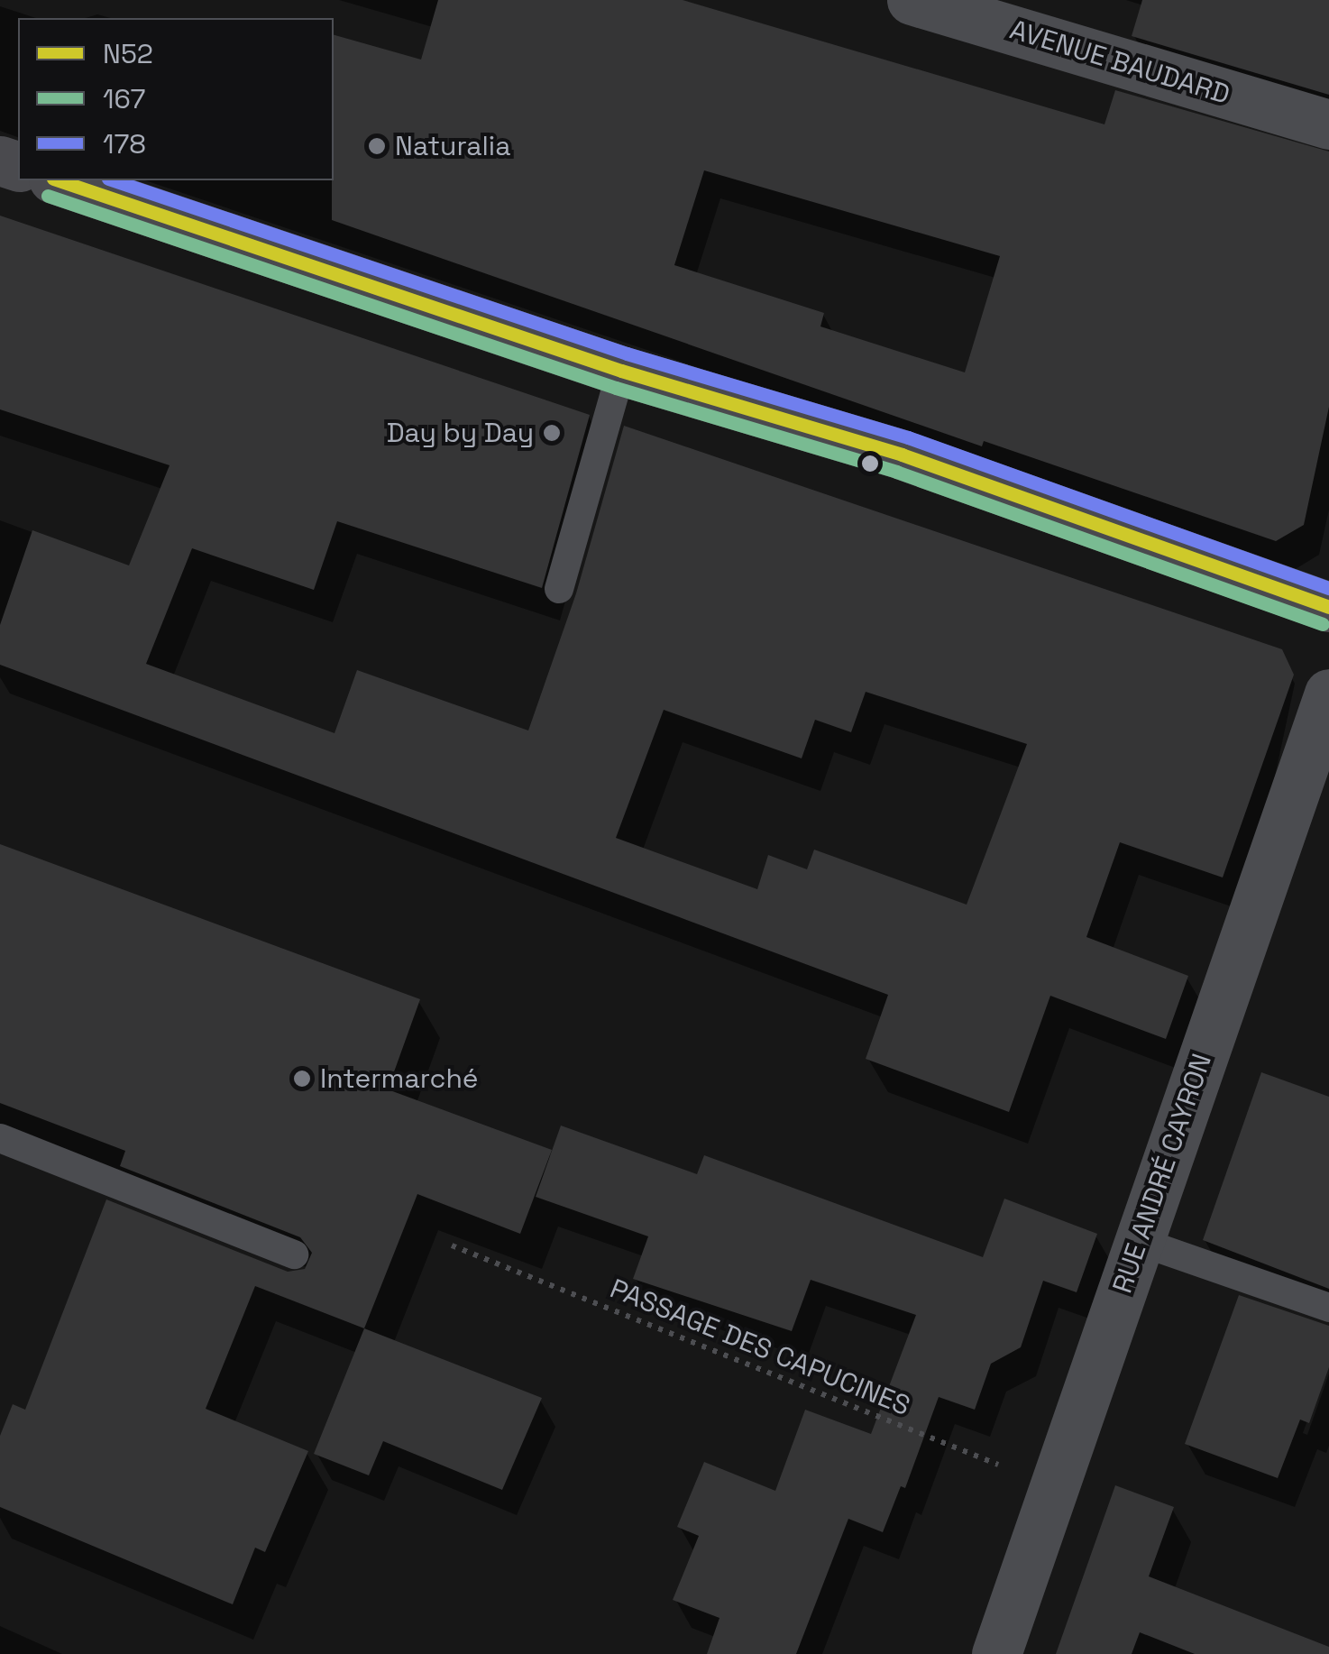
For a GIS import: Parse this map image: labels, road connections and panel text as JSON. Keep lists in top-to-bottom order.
{
  "streets": {
    "street": ["AVENUE BAUDARD", "RUE ANDRÉ CAYRON"],
    "path": ["PASSAGE DES CAPUCINES"]
  },
  "crossings": [
    ["RUE ANDRÉ CAYRON", "PASSAGE DES CAPUCINES"]
  ],
  "places": ["Naturalia", "Day by Day", "Intermarché"],
  "lines": ["transit line N52", "transit line 178", "transit line 167"],
  "legend": ["N52", "167", "178"]
}
